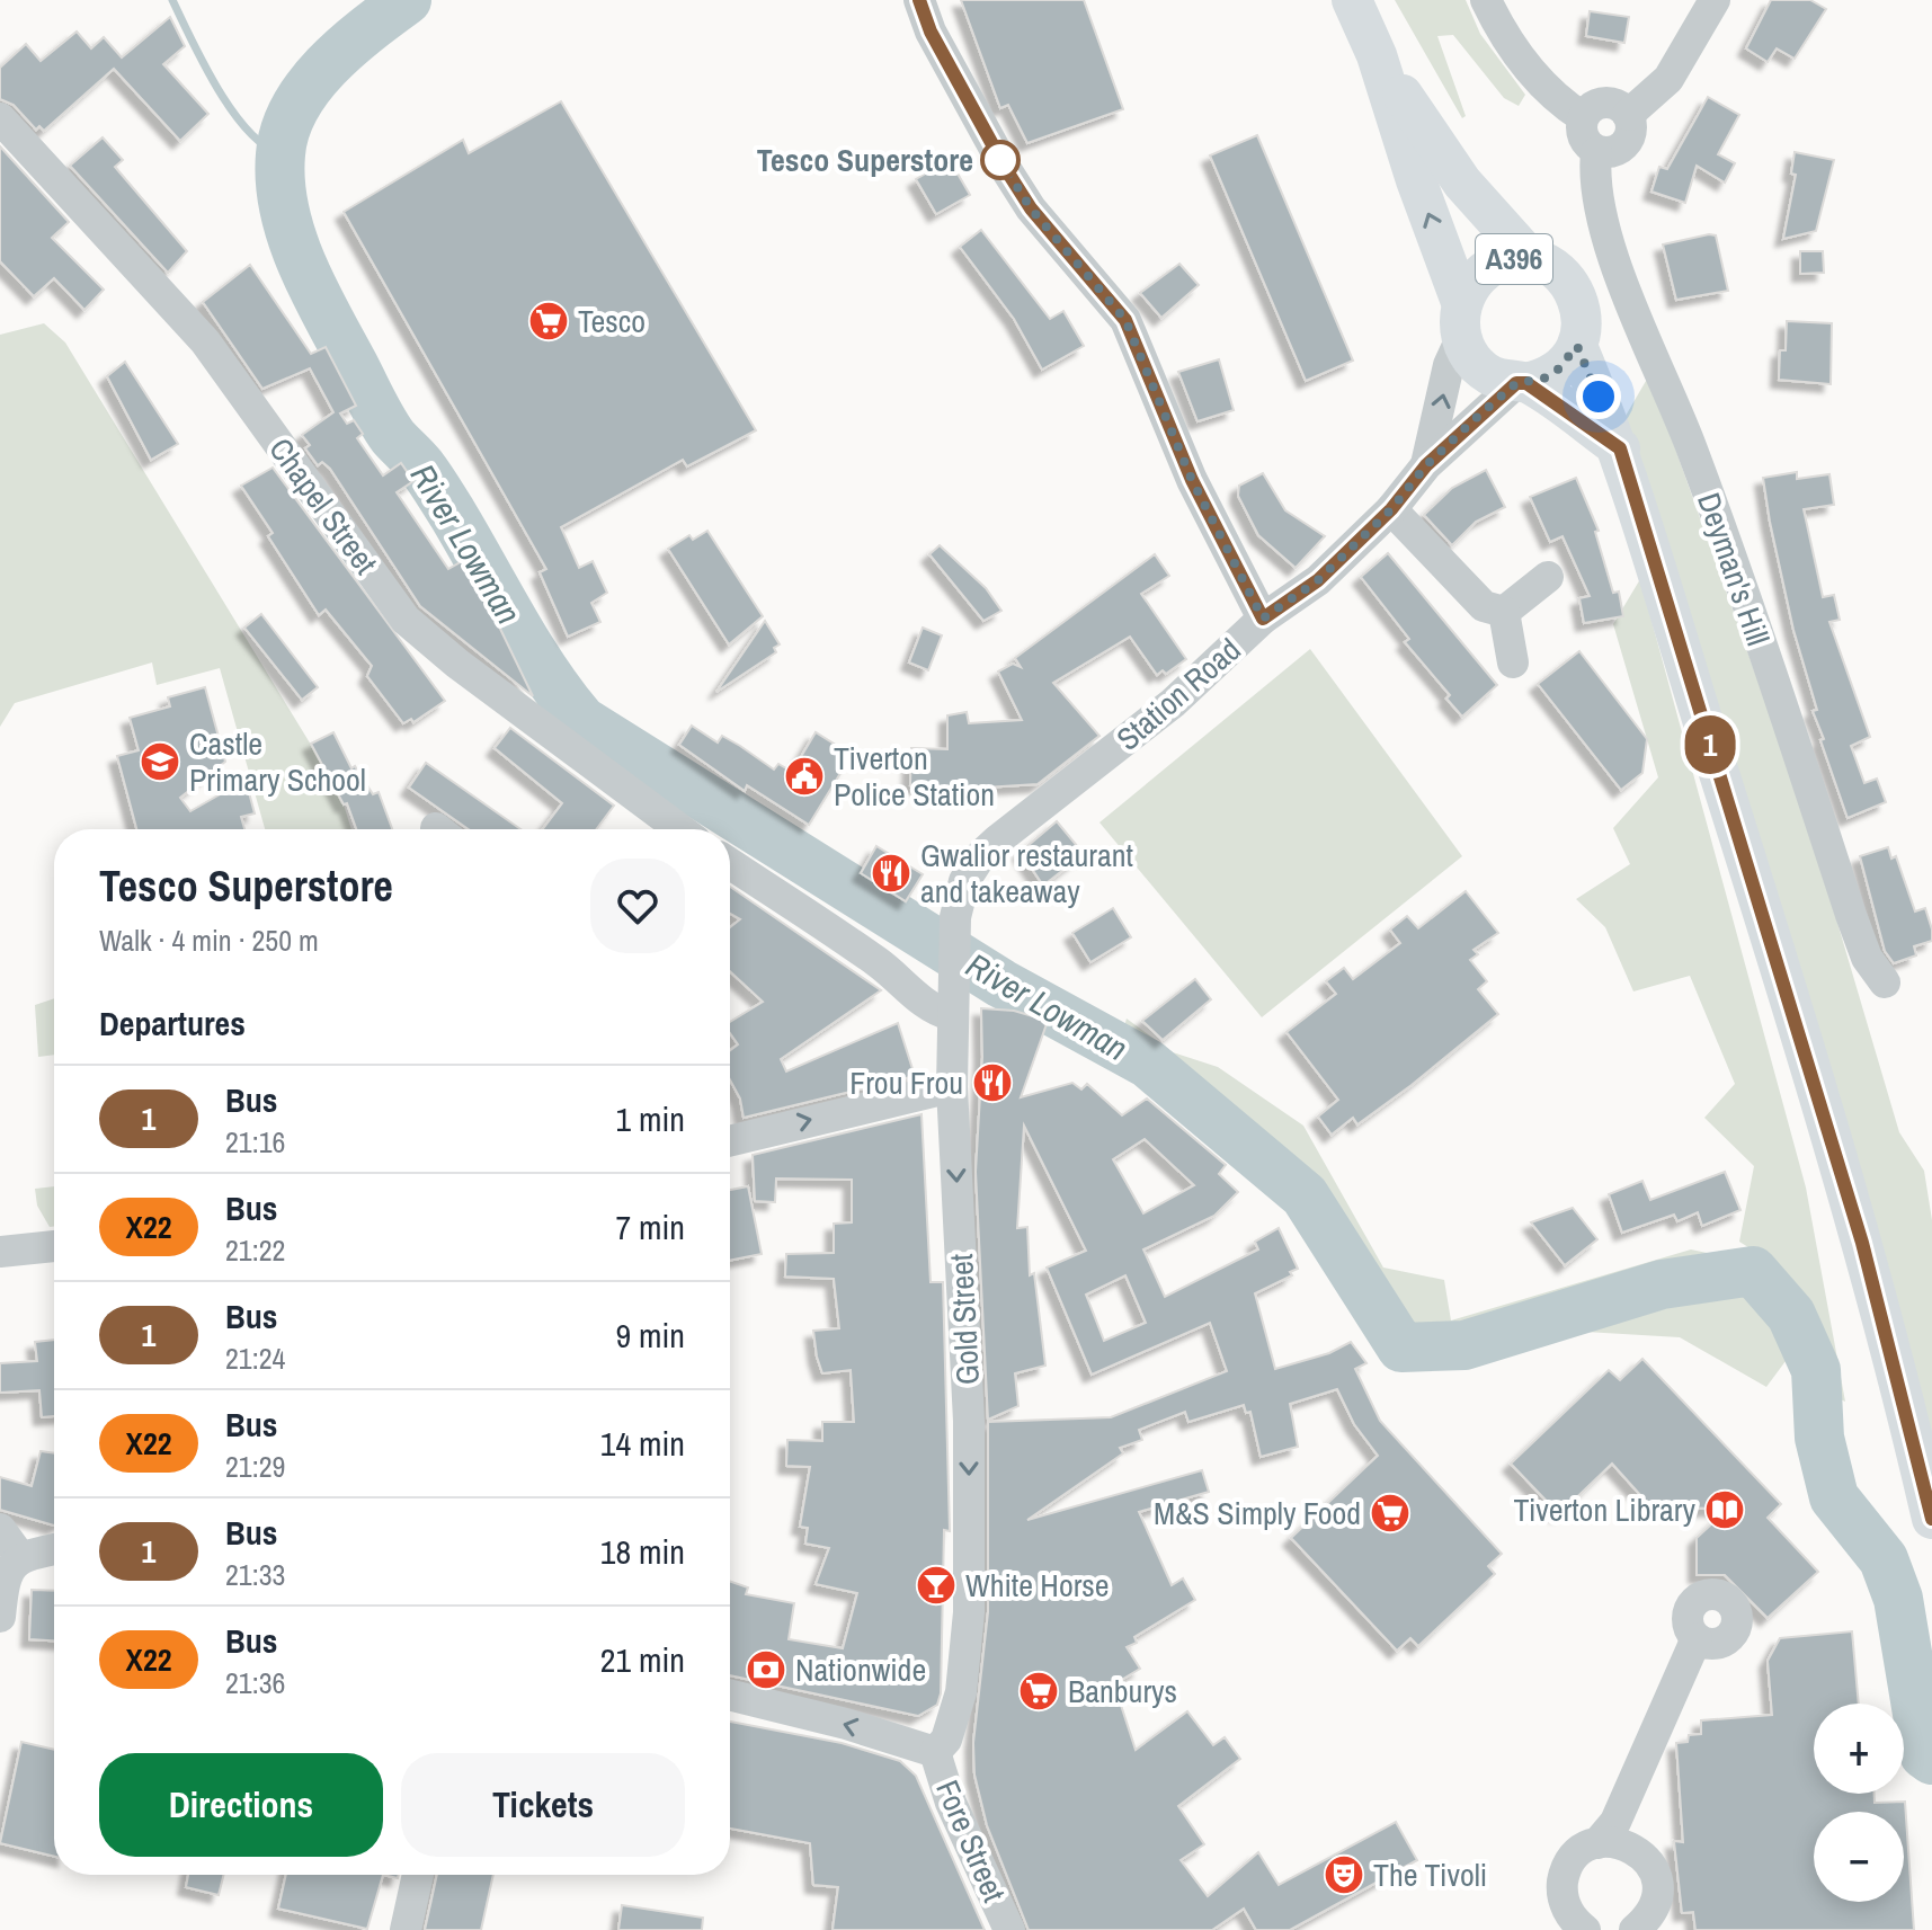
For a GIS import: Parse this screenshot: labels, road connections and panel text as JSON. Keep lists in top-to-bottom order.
{
  "streets": {
    "main road": ["A396"],
    "street": [
      "Chapel Street",
      "Deyman's Hill",
      "Station Road",
      "Gold Street",
      "Fore Street"
    ]
  },
  "crossings": [
    ["A396", "Station Road"],
    ["Station Road", "Gold Street"],
    ["Gold Street", "Fore Street"]
  ],
  "one_way": ["Gold Street"],
  "water": ["River Lowman"],
  "places": {
    "other": ["Tesco Superstore"],
    "supermarket": ["Tesco", "M&S Simply Food", "Banburys"],
    "school or university": ["Castle Primary School"],
    "public building": ["Tiverton Police Station"],
    "restaurant": ["Gwalior restaurant and takeaway", "Frou Frou"],
    "library": ["Tiverton Library"],
    "bar": ["White Horse"],
    "bank": ["Nationwide"],
    "theatre": ["The Tivoli"]
  },
  "lines": ["bus line 1"],
  "page": {
    "on_map": "1",
    "heading": [
      ["Tesco Superstore", "Walk · 4 min · 250 m"],
      "Departures"
    ],
    "list": [
      {
        "mark": "1",
        "name": "Bus",
        "note": "21:16",
        "value": "1 min"
      },
      {
        "mark": "X22",
        "name": "Bus",
        "note": "21:22",
        "value": "7 min"
      },
      {
        "mark": "1",
        "name": "Bus",
        "note": "21:24",
        "value": "9 min"
      },
      {
        "mark": "X22",
        "name": "Bus",
        "note": "21:29",
        "value": "14 min"
      },
      {
        "mark": "1",
        "name": "Bus",
        "note": "21:33",
        "value": "18 min"
      },
      {
        "mark": "X22",
        "name": "Bus",
        "note": "21:36",
        "value": "21 min"
      }
    ],
    "map_buttons": ["+", "−"],
    "buttons": ["Directions", "Tickets"]
  }
}
